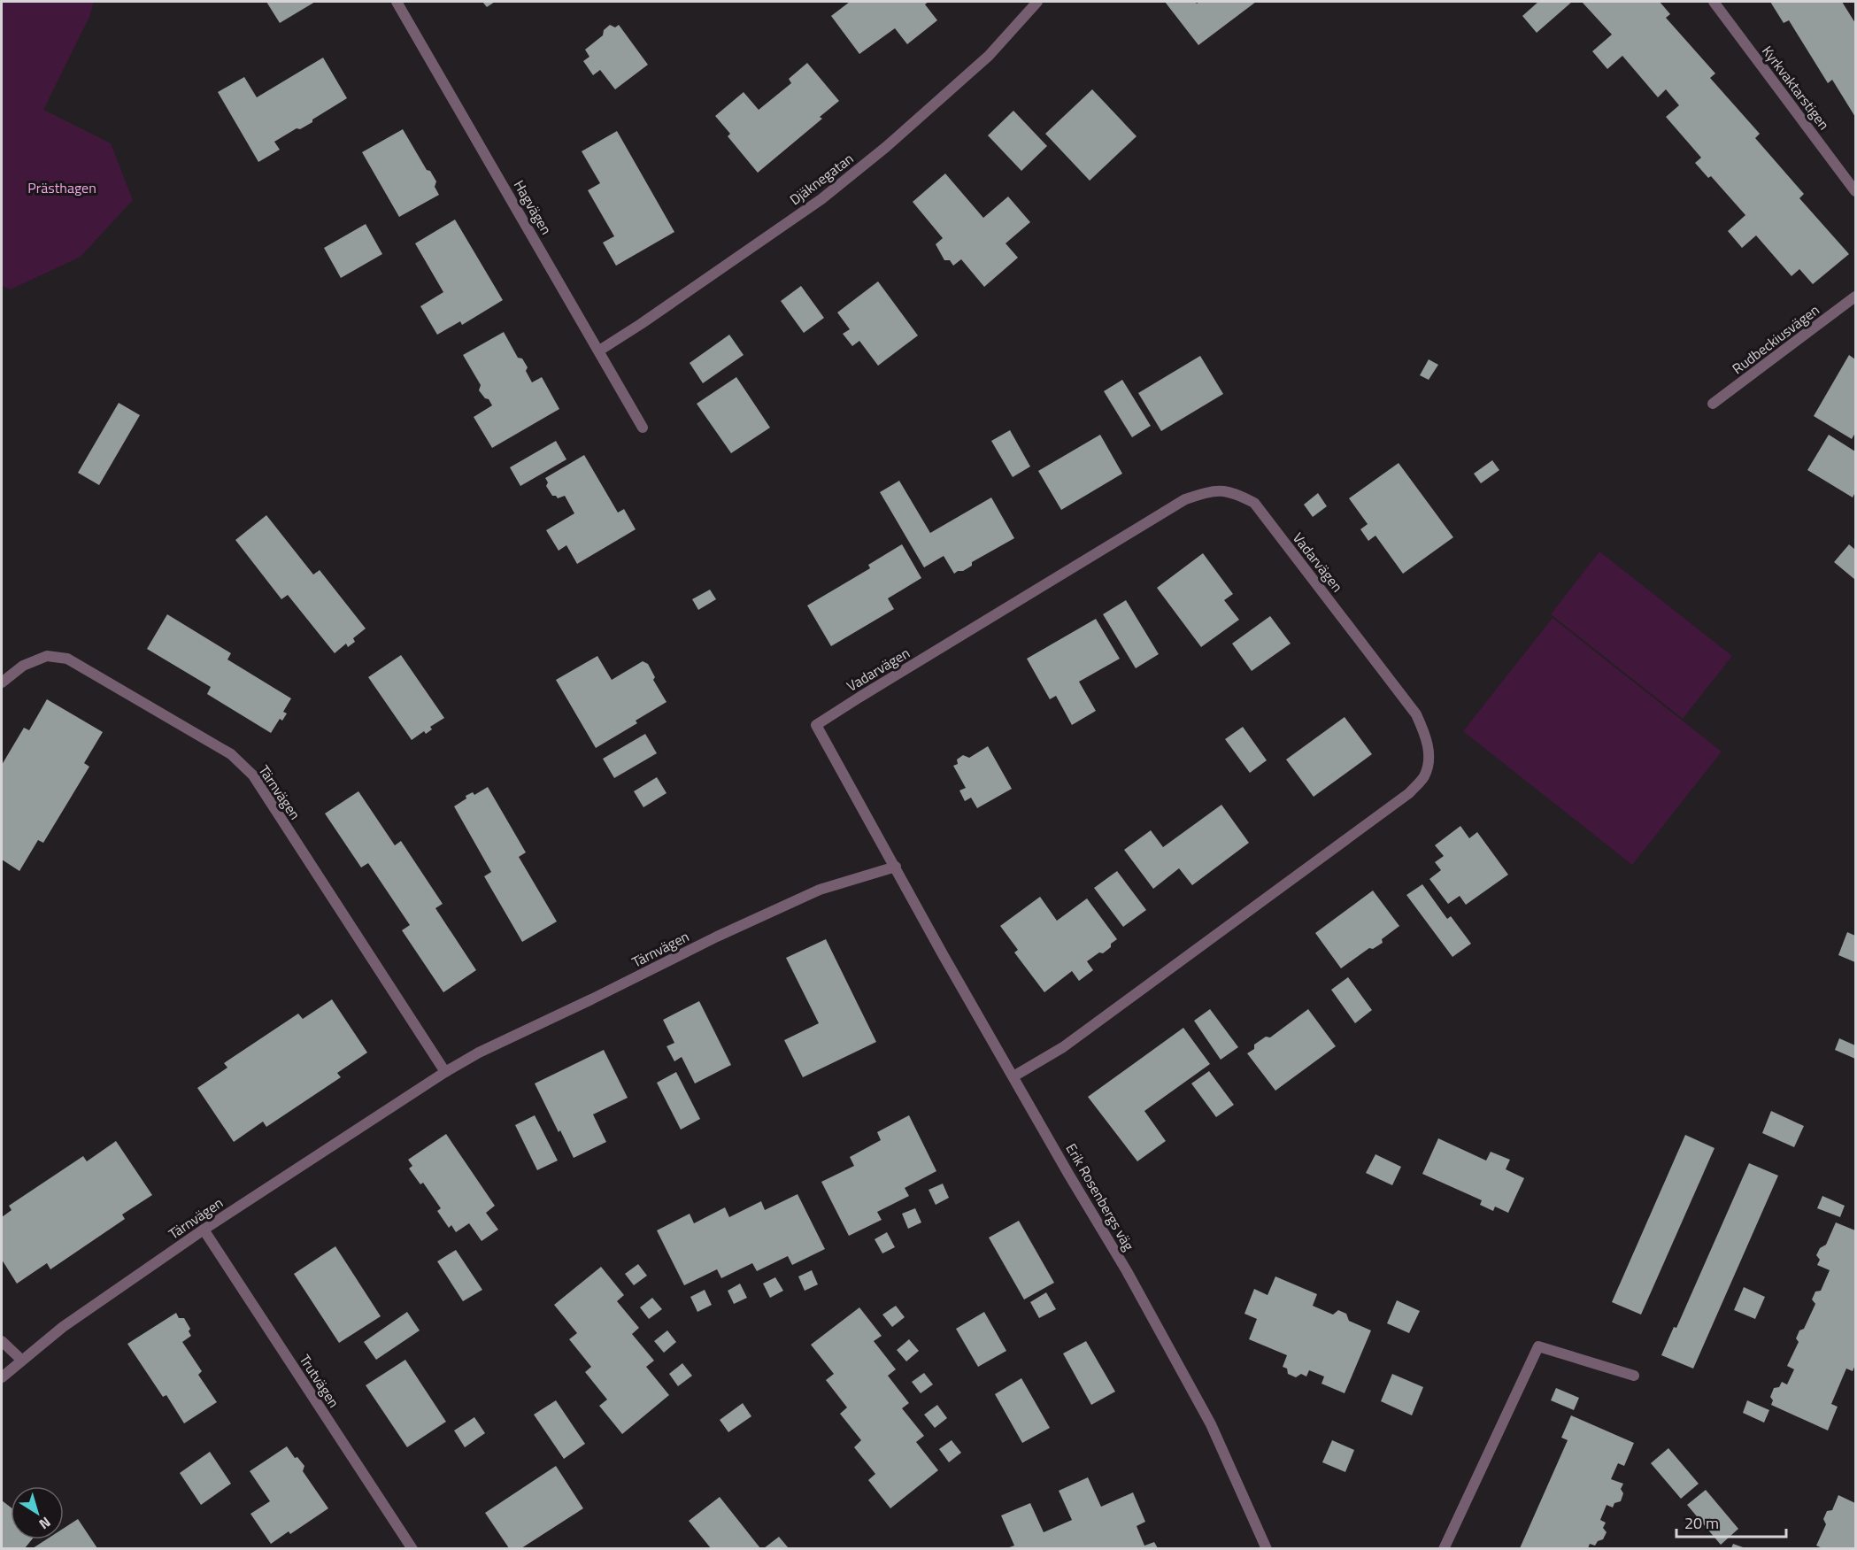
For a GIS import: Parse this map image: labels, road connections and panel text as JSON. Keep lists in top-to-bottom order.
{
  "streets": {
    "street": [
      "Kyrkvaktarstigen",
      "Djäknegatan",
      "Hagvägen",
      "Rudbeckiusvägen",
      "Vadarvägen",
      "Tärnvägen",
      "Erik Rosenbergs väg",
      "Trutvägen"
    ]
  },
  "crossings": [
    ["Djäknegatan", "Hagvägen"],
    ["Vadarvägen", "Tärnvägen"],
    ["Vadarvägen", "Erik Rosenbergs väg"],
    ["Tärnvägen", "Erik Rosenbergs väg"],
    ["Tärnvägen", "Trutvägen"]
  ],
  "parks": ["Prästhagen"],
  "scale_bar": "20 m",
  "north": "bottom right"
}
